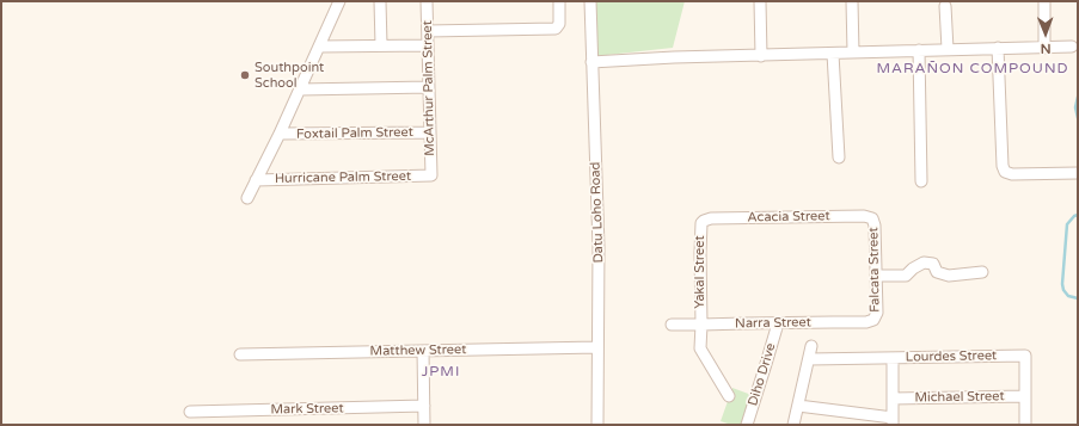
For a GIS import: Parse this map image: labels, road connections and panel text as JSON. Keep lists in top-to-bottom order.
{
  "streets": {
    "street": [
      "McArthur Palm Street",
      "Foxtail Palm Street",
      "Hurricane Palm Street",
      "Datu Loho Road",
      "Acacia Street",
      "Falcata Street",
      "Yakal Street",
      "Narra Street",
      "Matthew Street",
      "Lourdes Street",
      "Diho Drive",
      "Michael Street",
      "Mark Street"
    ]
  },
  "crossings": [
    ["McArthur Palm Street", "Foxtail Palm Street"],
    ["McArthur Palm Street", "Hurricane Palm Street"],
    ["Datu Loho Road", "Matthew Street"],
    ["Acacia Street", "Falcata Street"],
    ["Acacia Street", "Yakal Street"],
    ["Falcata Street", "Narra Street"],
    ["Yakal Street", "Narra Street"],
    ["Narra Street", "Diho Drive"],
    ["Lourdes Street", "Michael Street"]
  ],
  "districts": ["MARAÑON COMPOUND", "JPMI"],
  "places": ["Southpoint School"],
  "north": "bottom"
}
